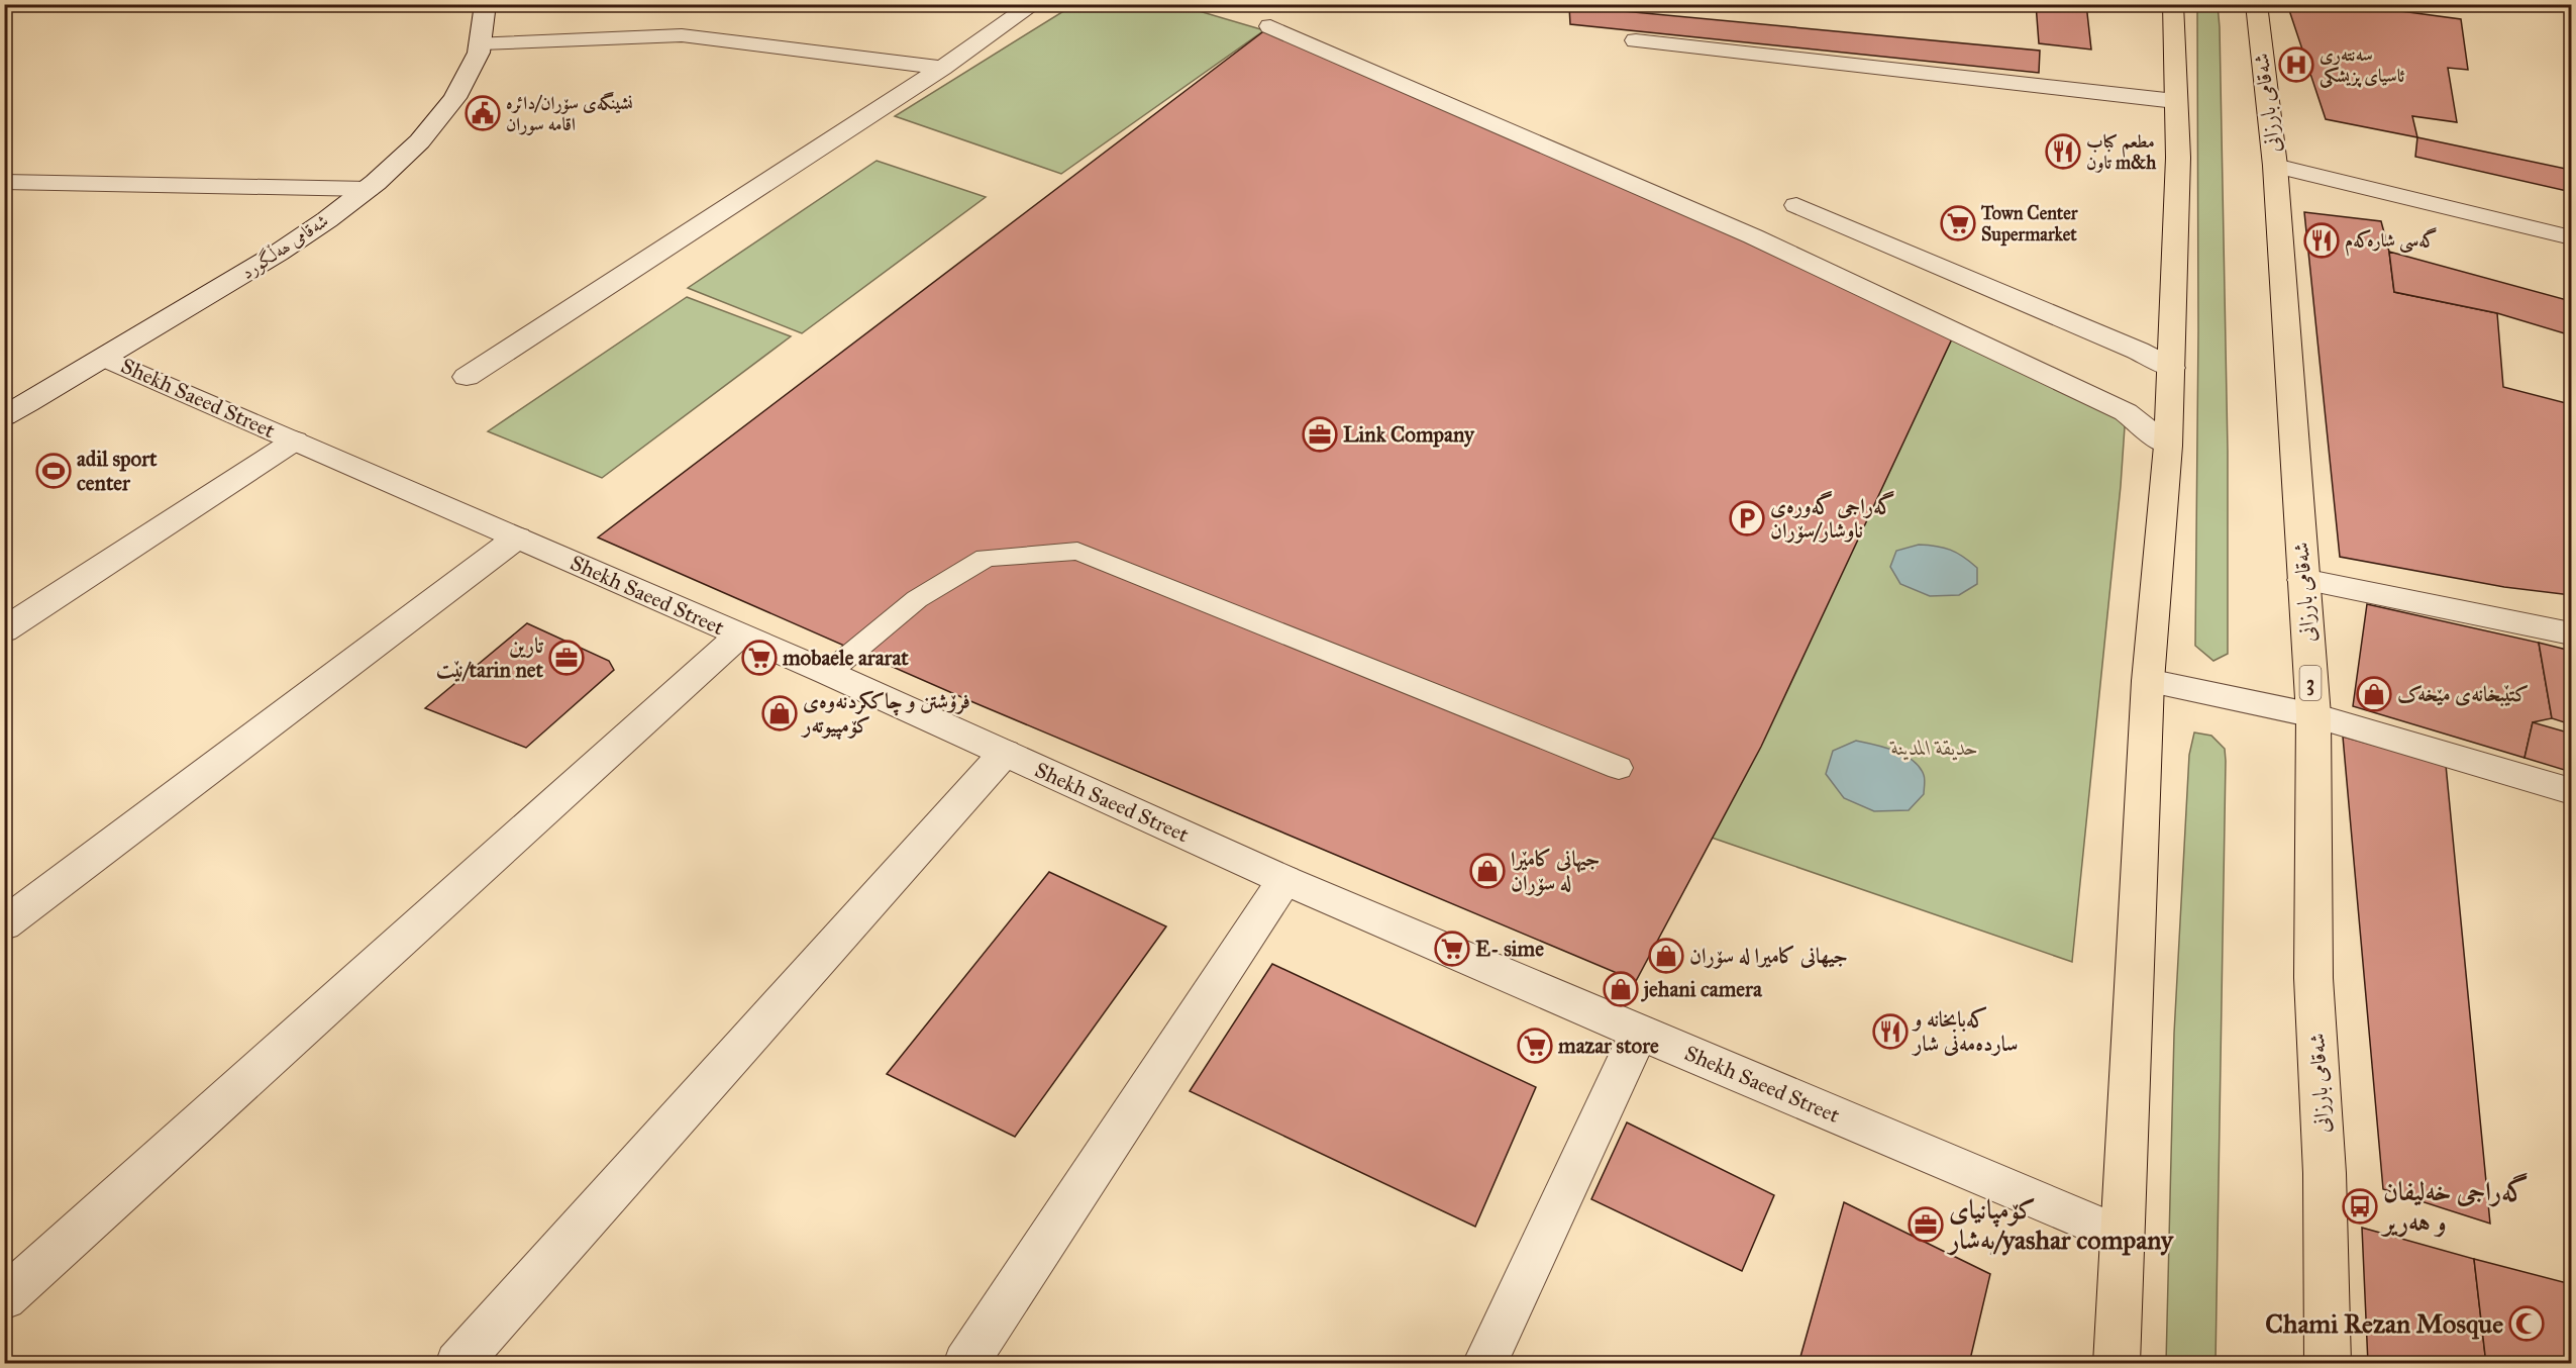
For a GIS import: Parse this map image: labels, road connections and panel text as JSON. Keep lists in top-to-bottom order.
{
  "streets": {
    "highway": ["شەقامی بارزانی", "3"],
    "street": ["شەقامی ھەڵگورد", "Shekh Saeed Street"]
  },
  "crossings": [
    ["شەقامی ھەڵگورد", "Shekh Saeed Street"]
  ],
  "parks": ["حديقة المدينة"],
  "places": {
    "hospital": ["سەنتەری ئاسیای پزیشکی"],
    "public building": ["نشینگەی سۆران/دائرە اقامە سوران"],
    "restaurant": ["مطعم كباب تاون m&h", "گەسی شارەکەم", "کەبابخانە و ساردەمەنی شار"],
    "supermarket": [
      "Town Center Supermarket",
      "mobaele ararat",
      "E- sime",
      "mazar store"
    ],
    "office": ["Link Company", "تارین نێت/tarin net", "کۆمپانیای یەشار/yashar company"],
    "sports": ["adil sport center"],
    "parking": ["گەراجی گەورەی ناوشار/سۆران"],
    "shop": [
      "کتێبخانەی مێخەک",
      "فرۆشتن و چاککردنەوەی کۆمپیوتەر",
      "جیهانی كامێرا له‌ سۆران",
      "جیھانی کامیرا لە سۆران",
      "jehani camera"
    ],
    "bus stop": ["گەراجی خەلیفان و هەریر"],
    "mosque": ["Chami Rezan Mosque"]
  }
}
